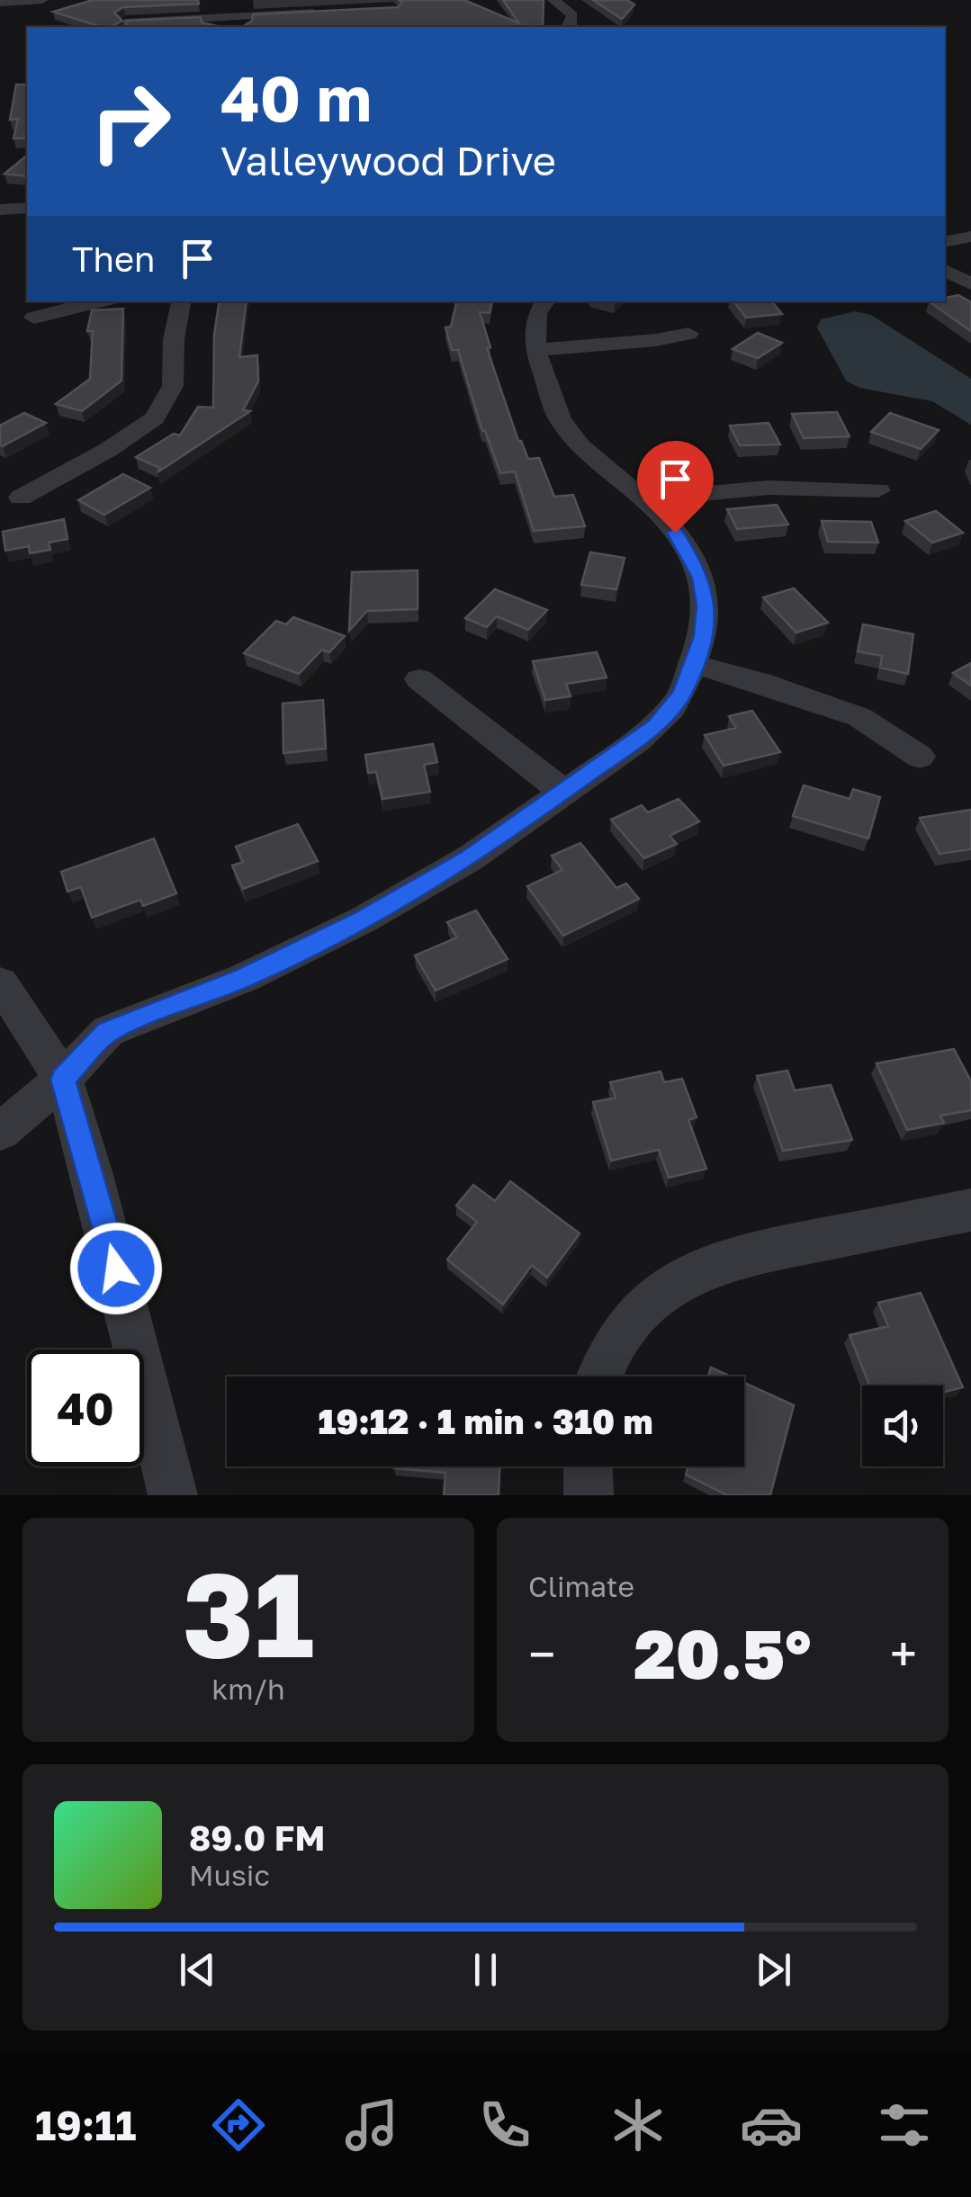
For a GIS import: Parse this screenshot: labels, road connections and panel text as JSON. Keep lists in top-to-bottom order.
{
  "page": {
    "turn": ["40 m", "Valleywood Drive"],
    "then": "Then",
    "limit": "40",
    "trip": "19:12 · 1 min · 310 m",
    "tile": [
      ["31", "km/h"],
      "Climate"
    ],
    "heat": ["−", "20.5°", "+"],
    "song": ["89.0 FM", "Music"],
    "tabs": "19:11"
  }
}
